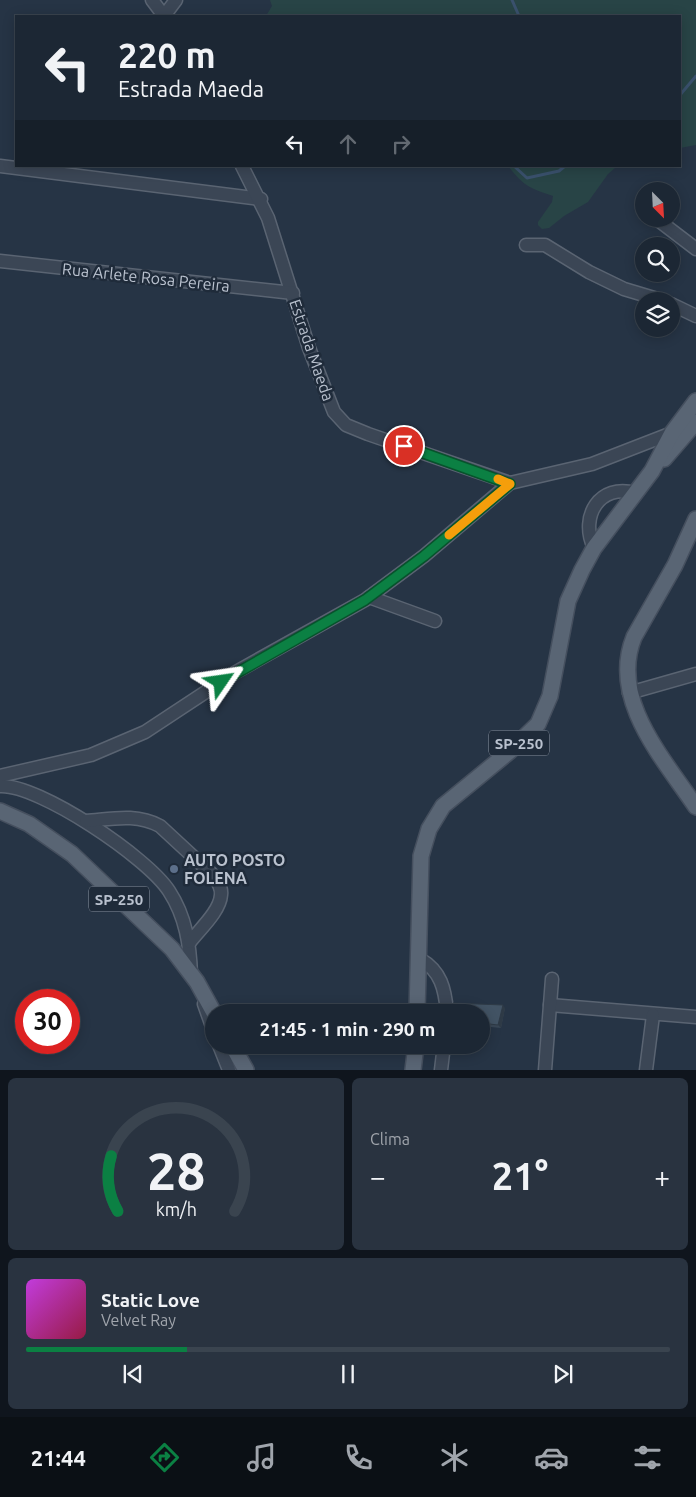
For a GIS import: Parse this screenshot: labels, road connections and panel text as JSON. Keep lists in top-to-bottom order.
{
  "streets": {
    "main road": ["SP-250"],
    "street": ["Rua Arlete Rosa Pereira", "Estrada Maeda"]
  },
  "crossings": [
    ["Rua Arlete Rosa Pereira", "Estrada Maeda"]
  ],
  "places": ["AUTO POSTO FOLENA"],
  "north": "bottom right",
  "page": {
    "turn": ["220 m", "Estrada Maeda"],
    "limit": "30",
    "trip": "21:45 · 1 min · 290 m",
    "tile": "Clima",
    "heat": ["−", "21°", "+"],
    "song": ["Static Love", "Velvet Ray"],
    "tabs": "21:44",
    "gauge": ["28", "km/h"]
  }
}
